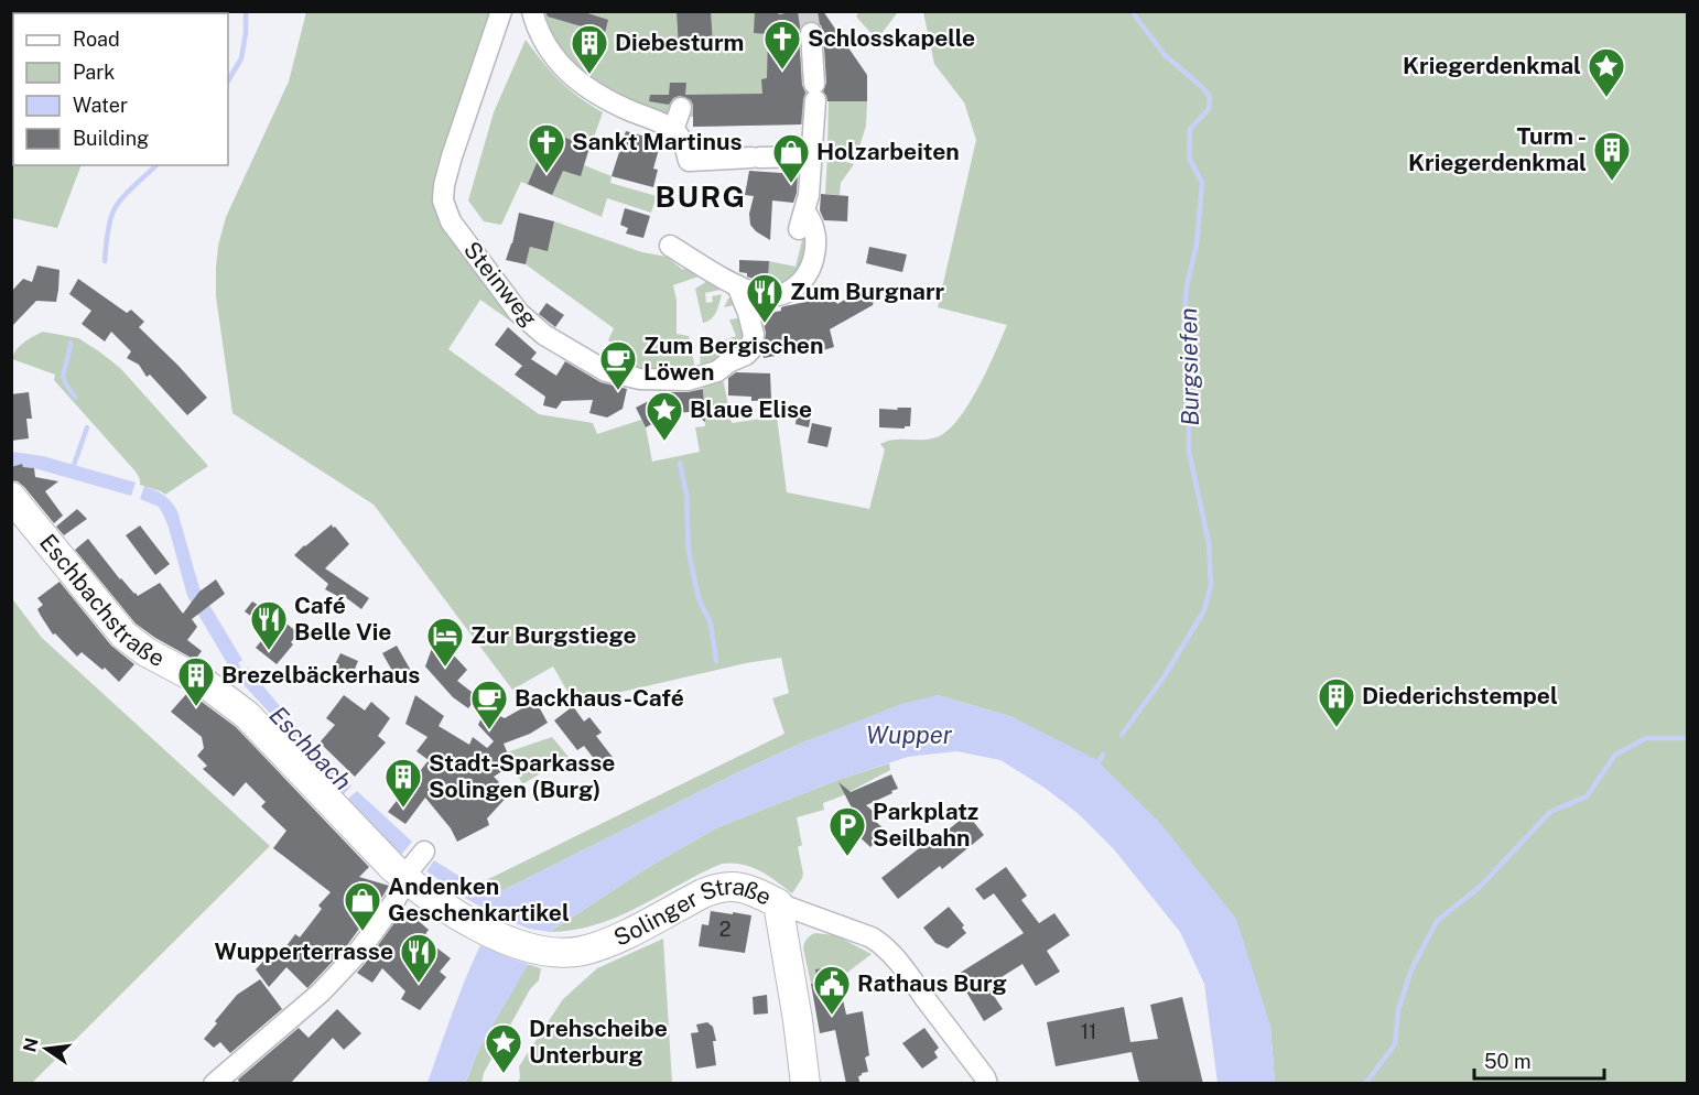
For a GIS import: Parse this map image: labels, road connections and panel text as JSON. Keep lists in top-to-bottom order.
{
  "streets": {
    "main road": ["Eschbachstraße", "Solinger Straße"],
    "street": ["Steinweg"]
  },
  "crossings": [
    ["Eschbachstraße", "Solinger Straße"]
  ],
  "districts": ["BURG"],
  "water": ["Burgsiefen", "Wupper", "Eschbach"],
  "places": {
    "church": ["Schlosskapelle", "Sankt Martinus"],
    "building": [
      "Diebesturm",
      "Turm - Kriegerdenkmal",
      "Brezelbäckerhaus",
      "Diederichstempel",
      "Stadt-Sparkasse Solingen (Burg)"
    ],
    "place": ["Kriegerdenkmal", "Blaue Elise", "Drehscheibe Unterburg"],
    "shop": ["Holzarbeiten", "Andenken Geschenkartikel"],
    "restaurant": ["Zum Burgnarr", "Café Belle Vie", "Wupperterrasse"],
    "cafe": ["Zum Bergischen Löwen", "Backhaus-Café"],
    "hotel": ["Zur Burgstiege"],
    "parking": ["Parkplatz Seilbahn"],
    "public building": ["Rathaus Burg"]
  },
  "house_numbers": ["2", "11"],
  "legend": [
    "Road",
    "Park",
    "Water",
    "Building"
  ],
  "scale_bar": "50 m",
  "north": "left"
}
